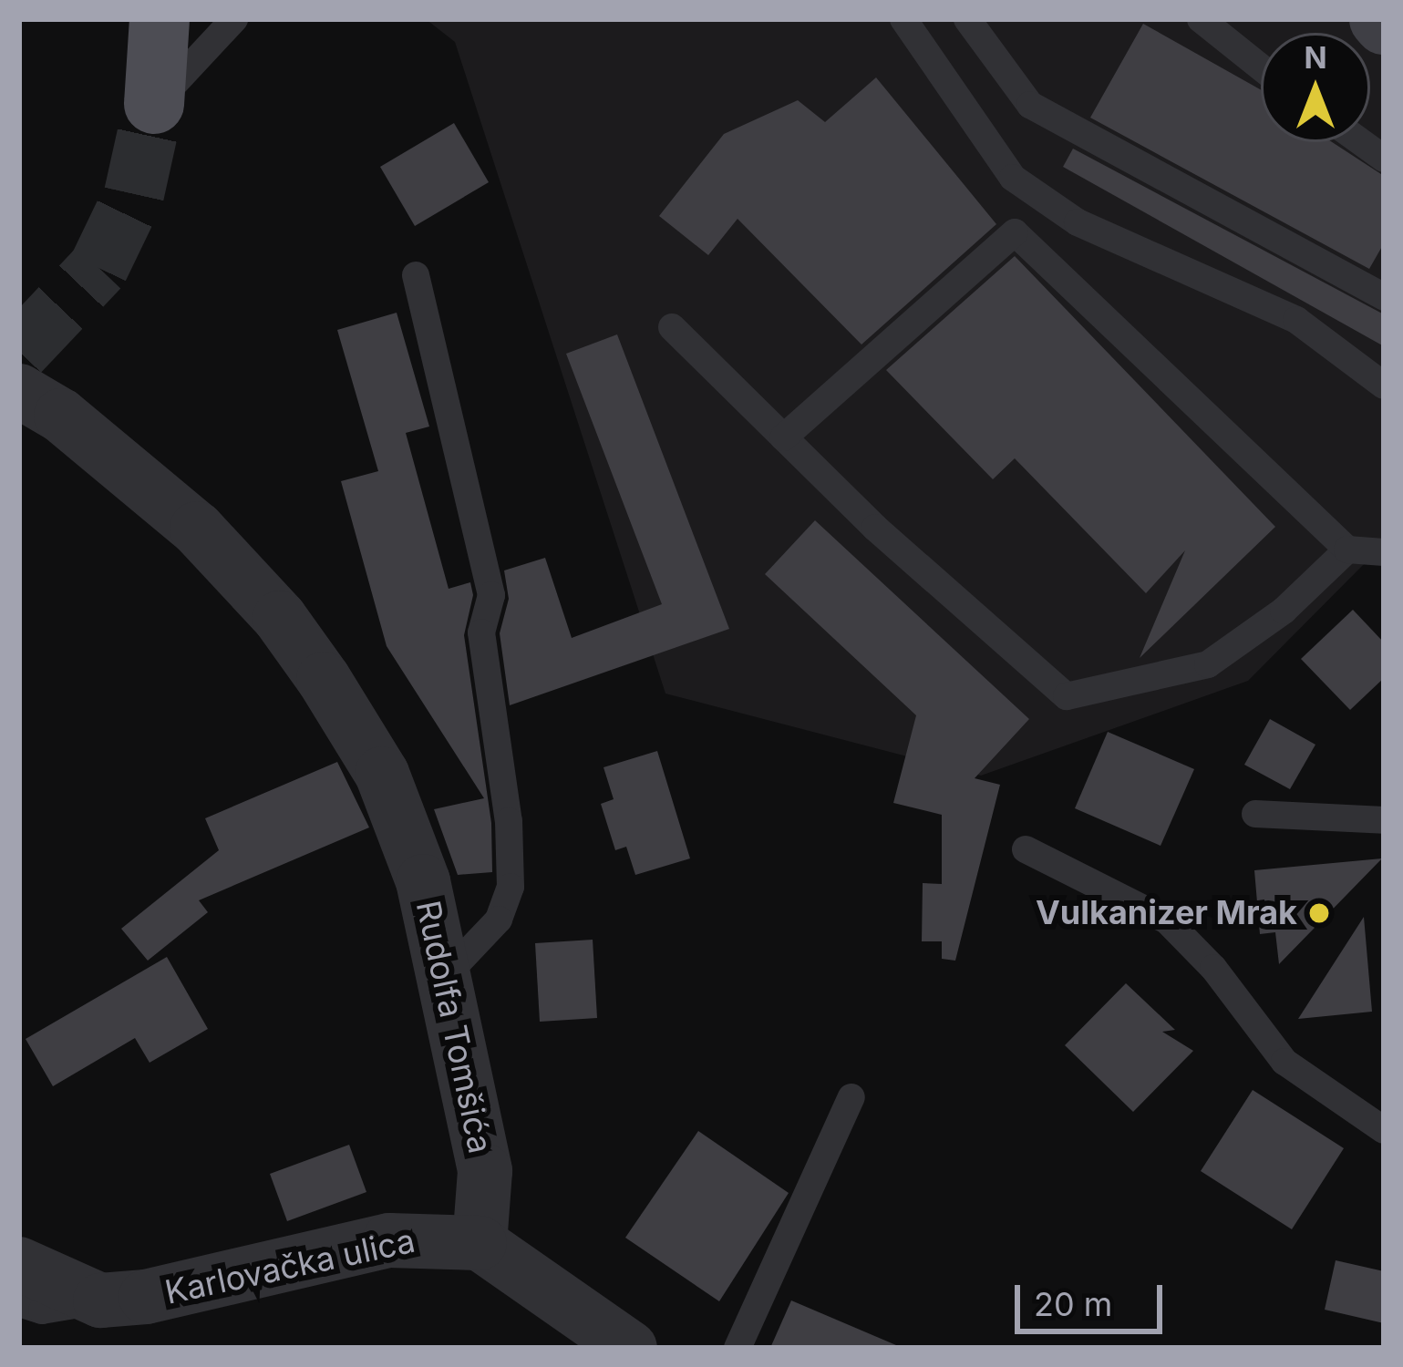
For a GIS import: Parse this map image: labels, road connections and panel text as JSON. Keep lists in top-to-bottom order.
{
  "streets": {
    "street": ["Rudolfa Tomšića", "Karlovačka ulica"]
  },
  "crossings": [
    ["Rudolfa Tomšića", "Karlovačka ulica"]
  ],
  "places": ["Vulkanizer Mrak"],
  "scale_bar": "20 m",
  "north": "top"
}
